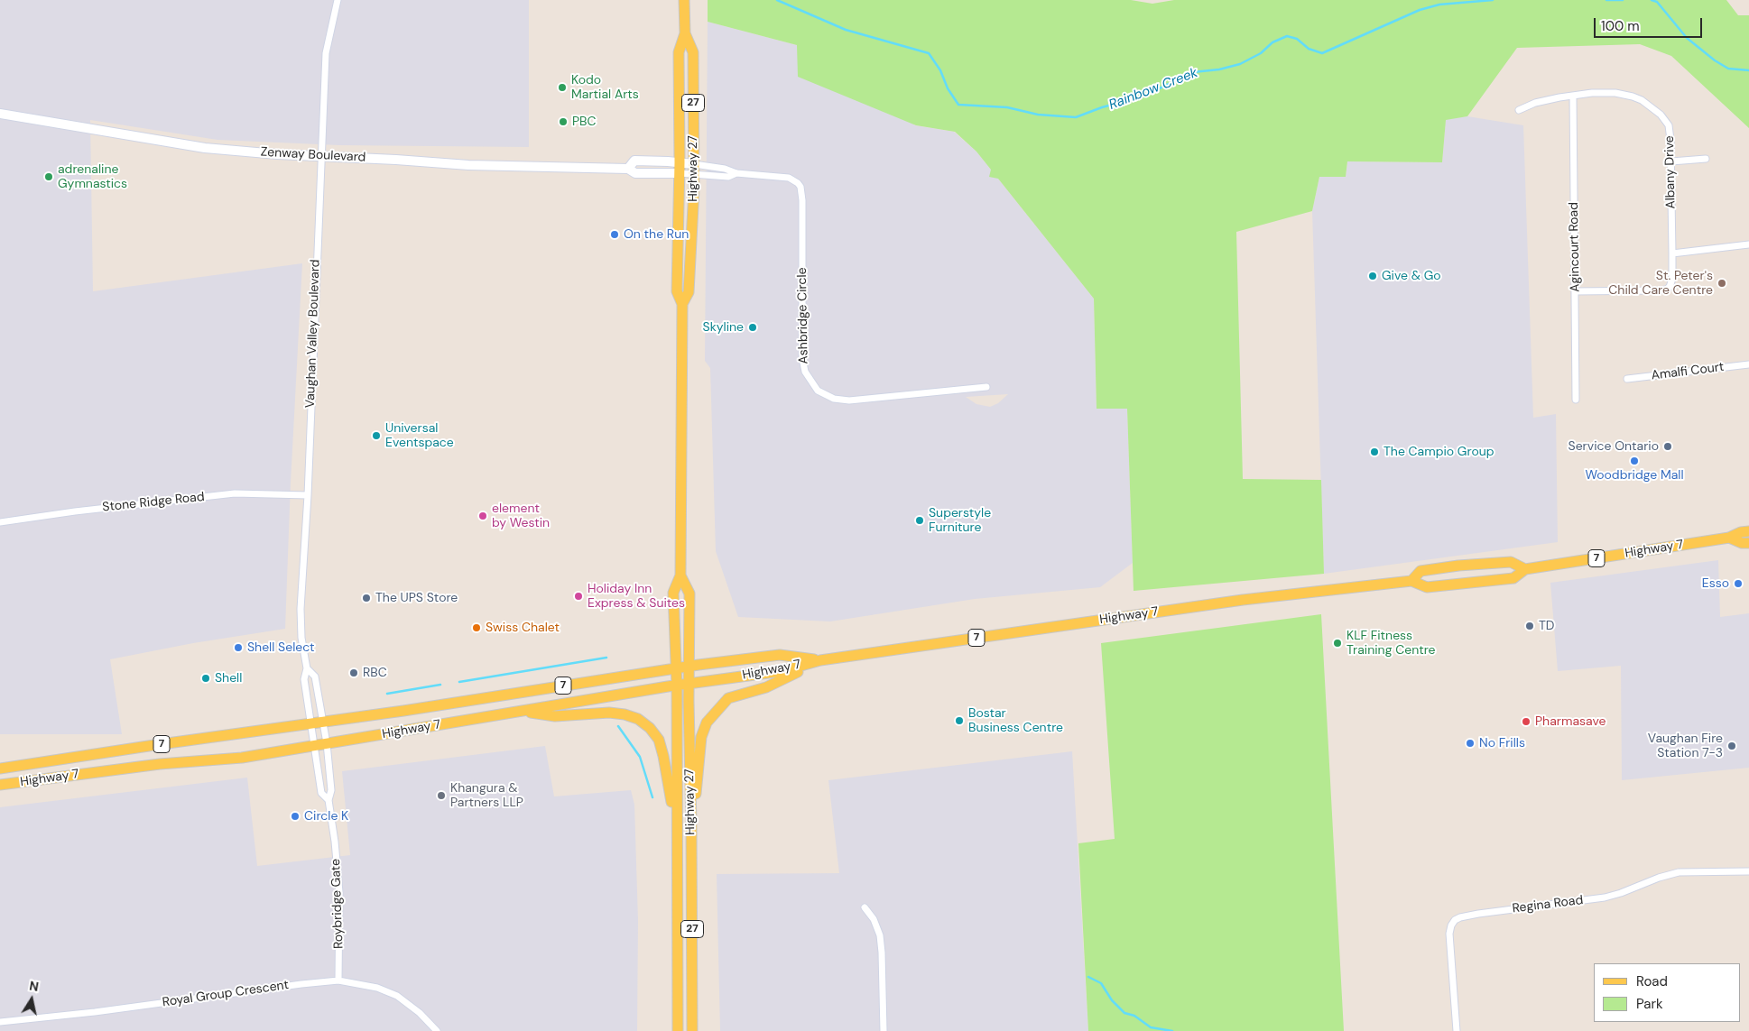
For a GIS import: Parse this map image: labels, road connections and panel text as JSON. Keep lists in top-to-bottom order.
{
  "streets": {
    "main road": [
      "27",
      "Highway 27",
      "Highway 7",
      "7"
    ],
    "street": [
      "Zenway Boulevard",
      "Albany Drive",
      "Agincourt Road",
      "Ashbridge Circle",
      "Vaughan Valley Boulevard",
      "Amalfi Court",
      "Stone Ridge Road",
      "Roybridge Gate",
      "Regina Road",
      "Royal Group Crescent"
    ]
  },
  "crossings": [
    ["Zenway Boulevard", "Highway 27"],
    ["Zenway Boulevard", "Ashbridge Circle"],
    ["Zenway Boulevard", "Vaughan Valley Boulevard"],
    ["Highway 27", "Ashbridge Circle"],
    ["Highway 27", "Highway 7"],
    ["Albany Drive", "Agincourt Road"],
    ["Vaughan Valley Boulevard", "Stone Ridge Road"],
    ["Vaughan Valley Boulevard", "Highway 7"],
    ["Vaughan Valley Boulevard", "Roybridge Gate"],
    ["Highway 7", "Roybridge Gate"],
    ["Roybridge Gate", "Royal Group Crescent"]
  ],
  "water": ["Rainbow Creek"],
  "places": [
    "Kodo Martial Arts",
    "PBC",
    "adrenaline Gymnastics",
    "On the Run",
    "Give & Go",
    "St. Peter's Child Care Centre",
    "Skyline",
    "Universal Eventspace",
    "Service Ontario",
    "The Campio Group",
    "Woodbridge Mall",
    "element by Westin",
    "Superstyle Furniture",
    "Esso",
    "Holiday Inn Express & Suites",
    "The UPS Store",
    "TD",
    "Swiss Chalet",
    "KLF Fitness Training Centre",
    "Shell Select",
    "RBC",
    "Shell",
    "Bostar Business Centre",
    "Pharmasave",
    "No Frills",
    "Vaughan Fire Station 7-3",
    "Khangura & Partners LLP",
    "Circle K"
  ],
  "legend": ["Road", "Park"],
  "scale_bar": "100 m",
  "north": "top"
}
